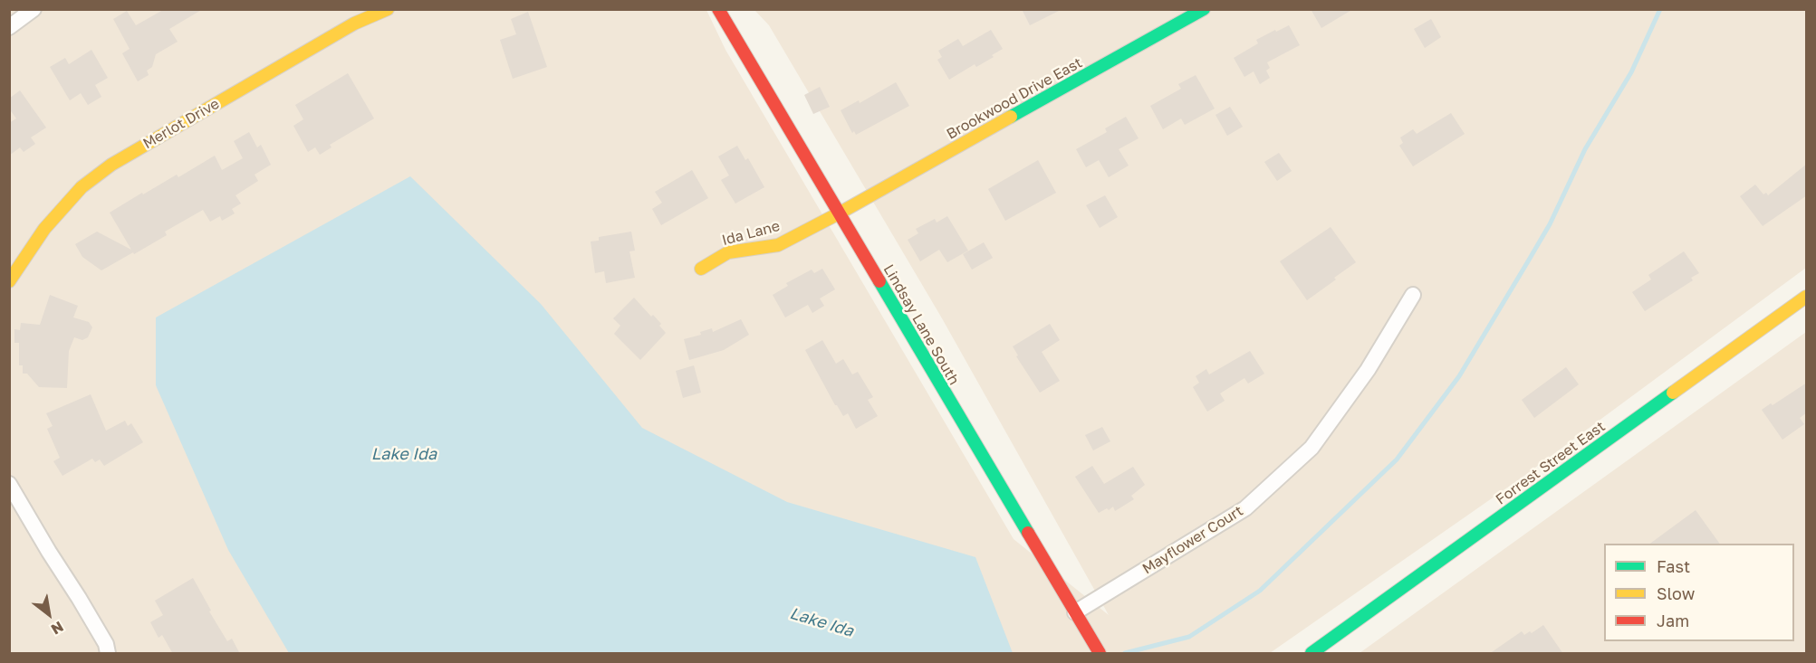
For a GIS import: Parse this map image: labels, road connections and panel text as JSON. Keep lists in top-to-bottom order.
{
  "streets": {
    "street": [
      "Brookwood Drive East",
      "Merlot Drive",
      "Ida Lane",
      "Lindsay Lane South",
      "Forrest Street East",
      "Mayflower Court"
    ]
  },
  "crossings": [
    ["Brookwood Drive East", "Ida Lane"],
    ["Brookwood Drive East", "Lindsay Lane South"],
    ["Ida Lane", "Lindsay Lane South"],
    ["Lindsay Lane South", "Mayflower Court"]
  ],
  "water": ["Lake Ida"],
  "legend": ["Fast", "Slow", "Jam"],
  "north": "bottom right"
}
